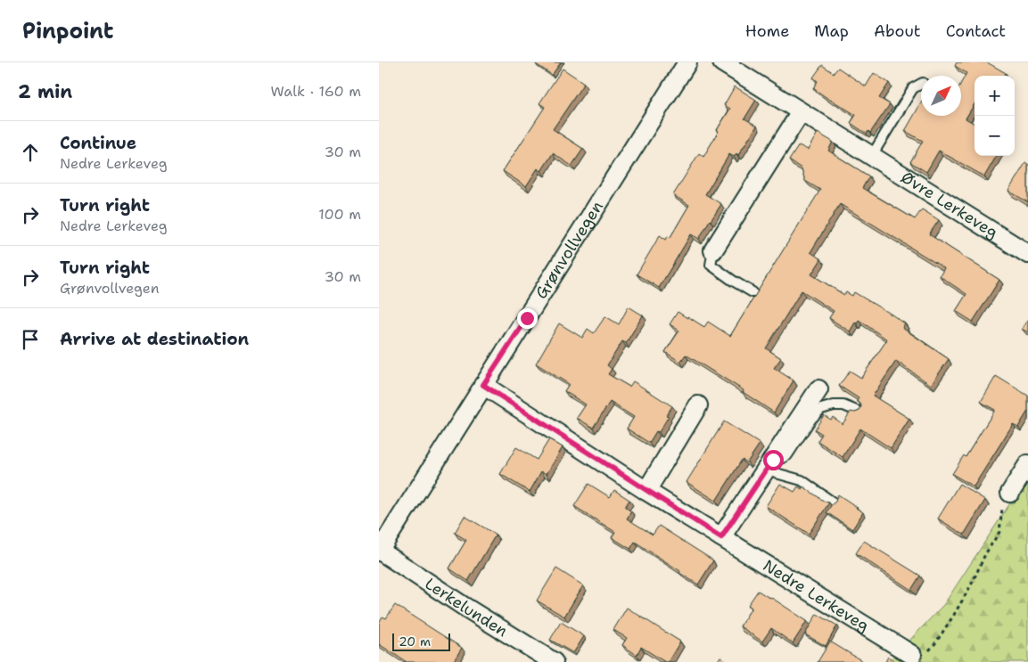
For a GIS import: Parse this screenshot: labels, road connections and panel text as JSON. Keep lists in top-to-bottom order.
{
  "streets": {
    "street": [
      "Øvre Lerkeveg",
      "Grønvollvegen",
      "Nedre Lerkeveg",
      "Lerkelunden"
    ]
  },
  "crossings": [
    ["Grønvollvegen", "Nedre Lerkeveg"],
    ["Grønvollvegen", "Lerkelunden"]
  ],
  "scale_bar": "20 m",
  "north": "top right",
  "page": {
    "header": "Pinpoint",
    "nav": [
      "Home",
      "Map",
      "About",
      "Contact"
    ],
    "heading": ["2 min", "Walk · 160 m"],
    "map_buttons": ["+", "−"],
    "list": [
      ["Continue", "Nedre Lerkeveg", "30 m"],
      ["Turn right", "Nedre Lerkeveg", "100 m"],
      ["Turn right", "Grønvollvegen", "30 m"],
      "Arrive at destination"
    ],
    "scale": "20 m"
  }
}
